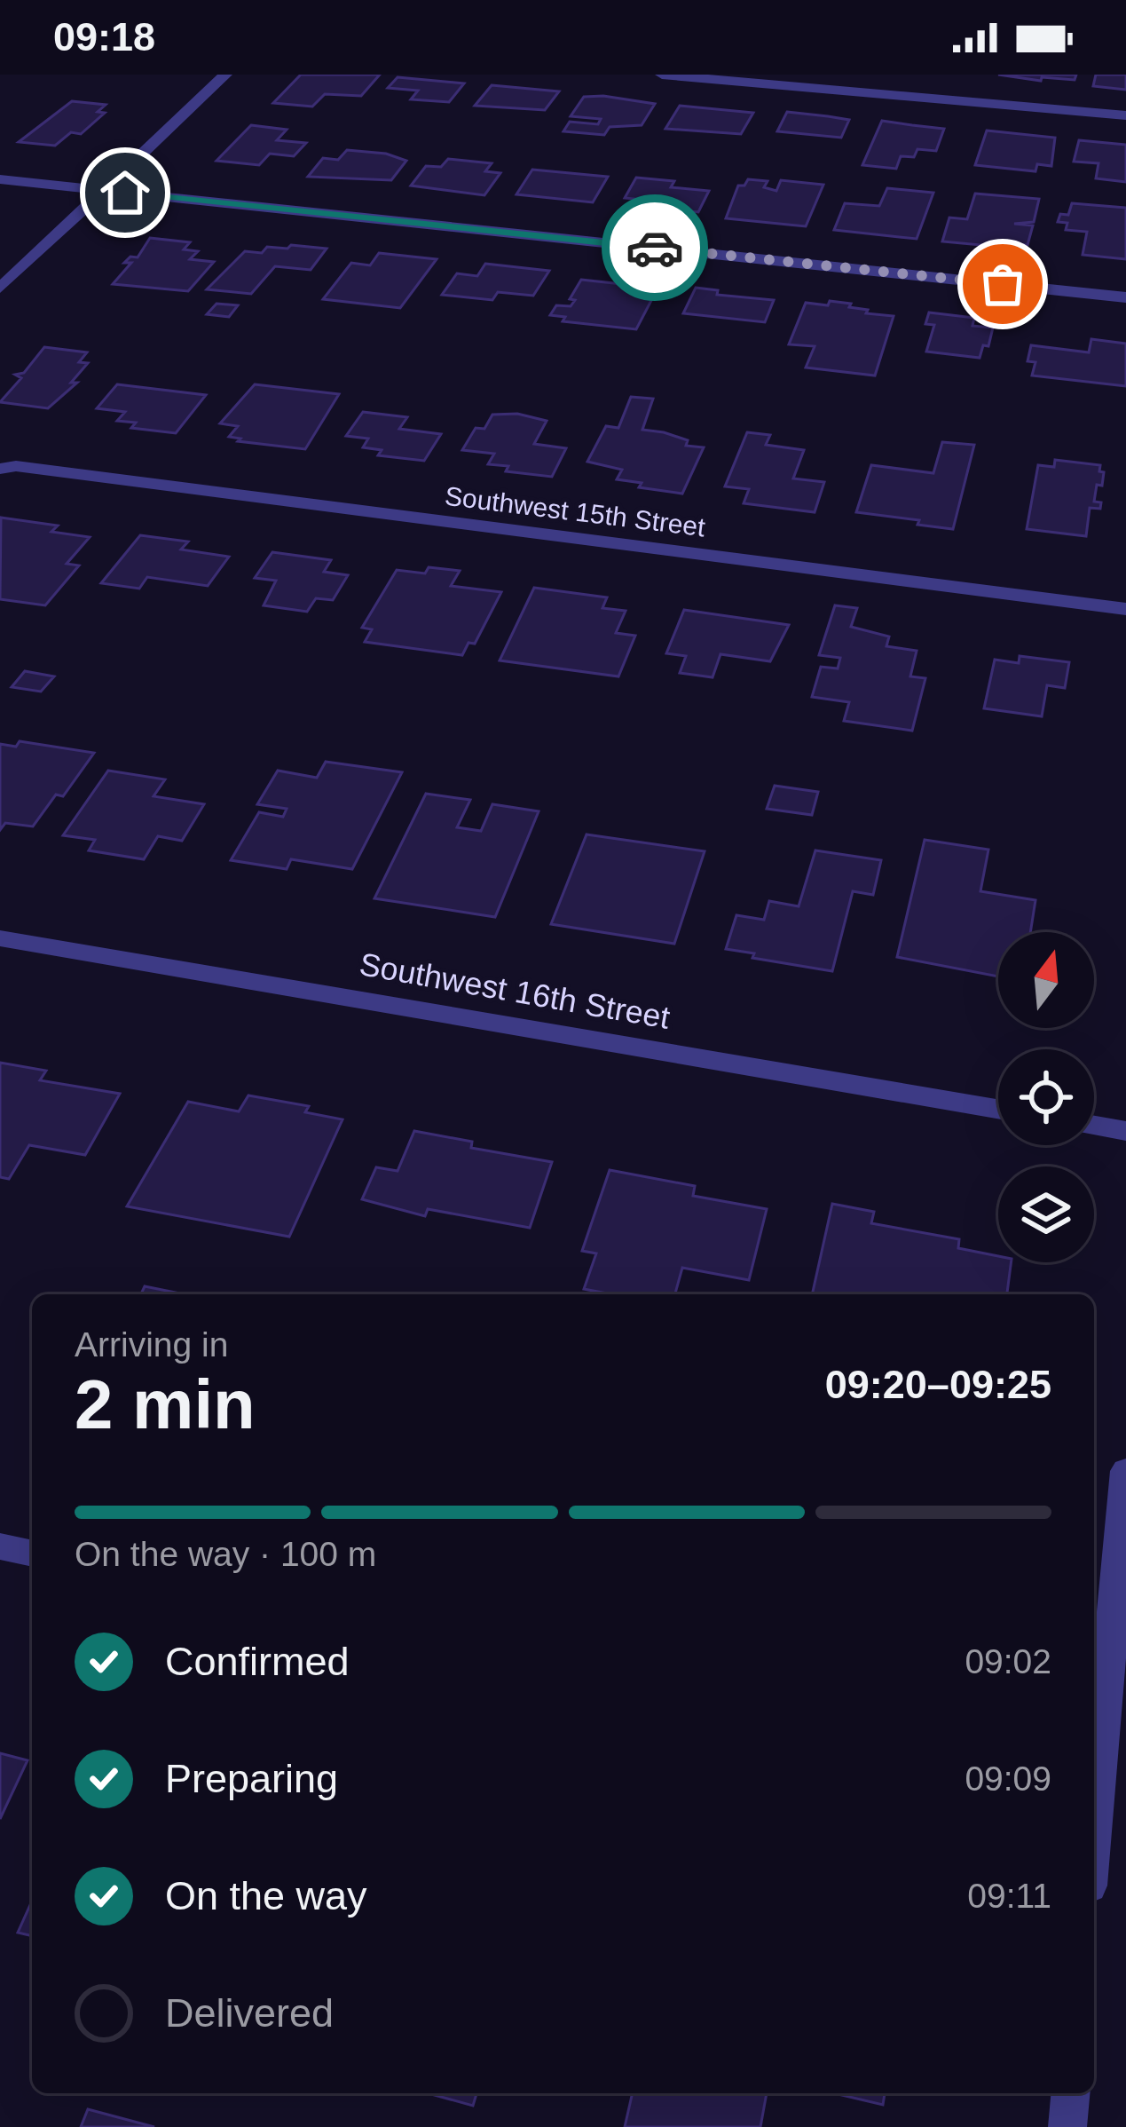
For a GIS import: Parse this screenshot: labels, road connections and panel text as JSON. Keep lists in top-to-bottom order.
{
  "streets": {
    "street": ["Southwest 15th Street", "Southwest 16th Street"]
  },
  "north": "top",
  "page": {
    "status": "09:18",
    "heading": ["2 min", "Arriving in", "09:20–09:25"],
    "bar": "On the way · 100 m",
    "list": [
      ["Confirmed", "09:02"],
      ["Preparing", "09:09"],
      ["On the way", "09:11"],
      "Delivered"
    ]
  }
}
